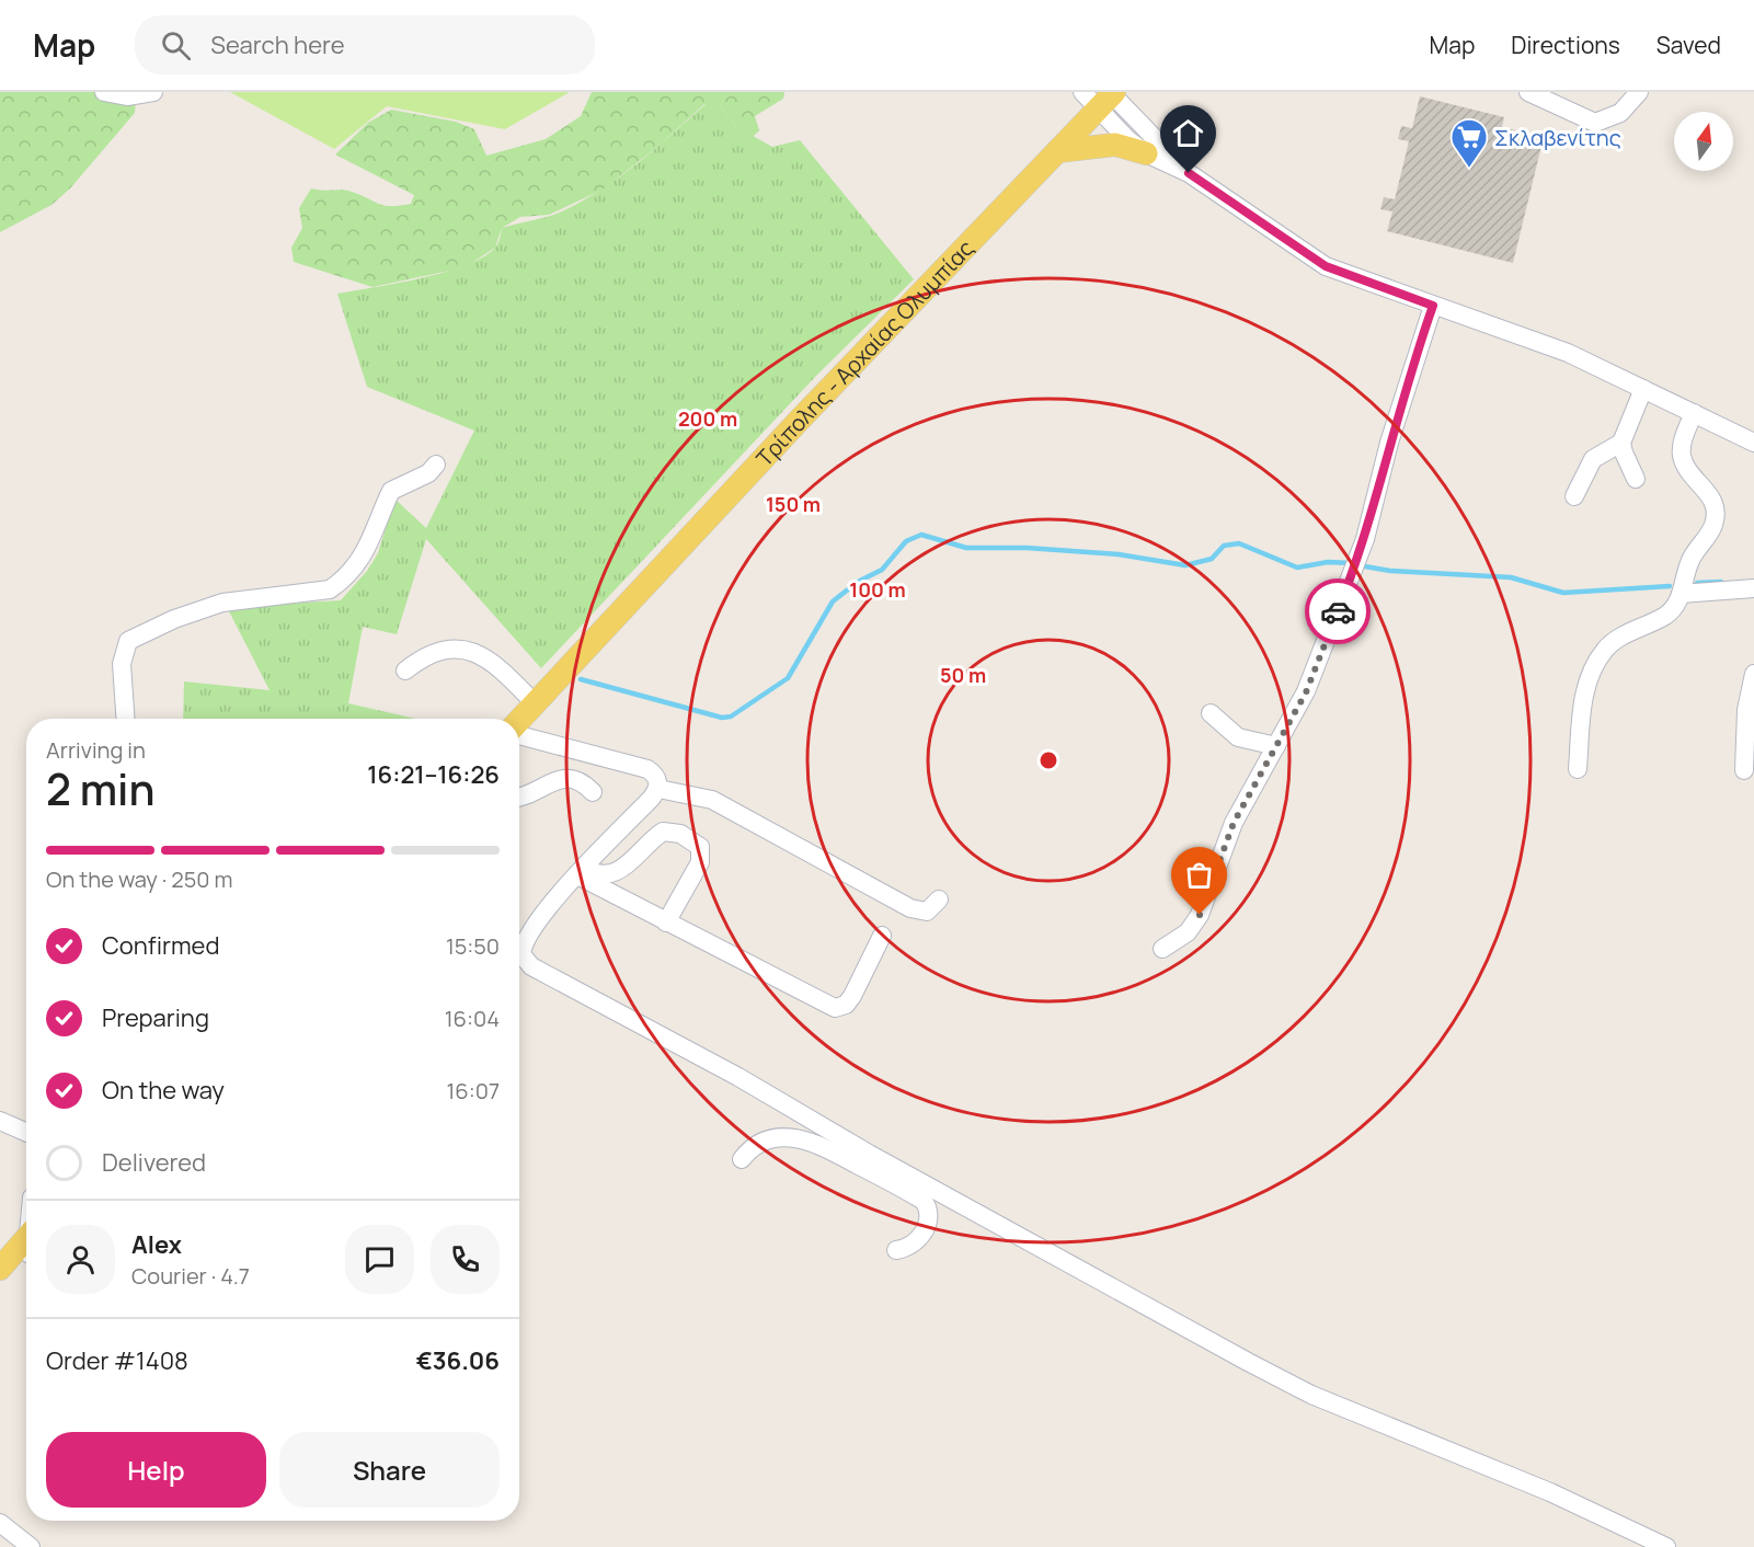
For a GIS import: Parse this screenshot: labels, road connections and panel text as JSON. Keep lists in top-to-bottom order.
{
  "streets": {
    "main road": ["Τρίπολης - Αρχαίας Ολυμπίας"]
  },
  "places": {
    "supermarket": ["Σκλαβενίτης"]
  },
  "north": "top",
  "page": {
    "header": "Map",
    "search": "Search here",
    "nav": ["Map", "Directions", "Saved"],
    "heading": ["2 min", "Arriving in", "16:21–16:26"],
    "panel": [
      "Alex",
      "Courier · 4.7",
      "Order #1408",
      "€36.06"
    ],
    "bar": "On the way · 250 m",
    "list": [
      ["Confirmed", "15:50"],
      ["Preparing", "16:04"],
      ["On the way", "16:07"],
      "Delivered"
    ],
    "buttons": ["Help", "Share"]
  },
  "rings": [
    "200 m",
    "150 m",
    "100 m",
    "50 m"
  ]
}
